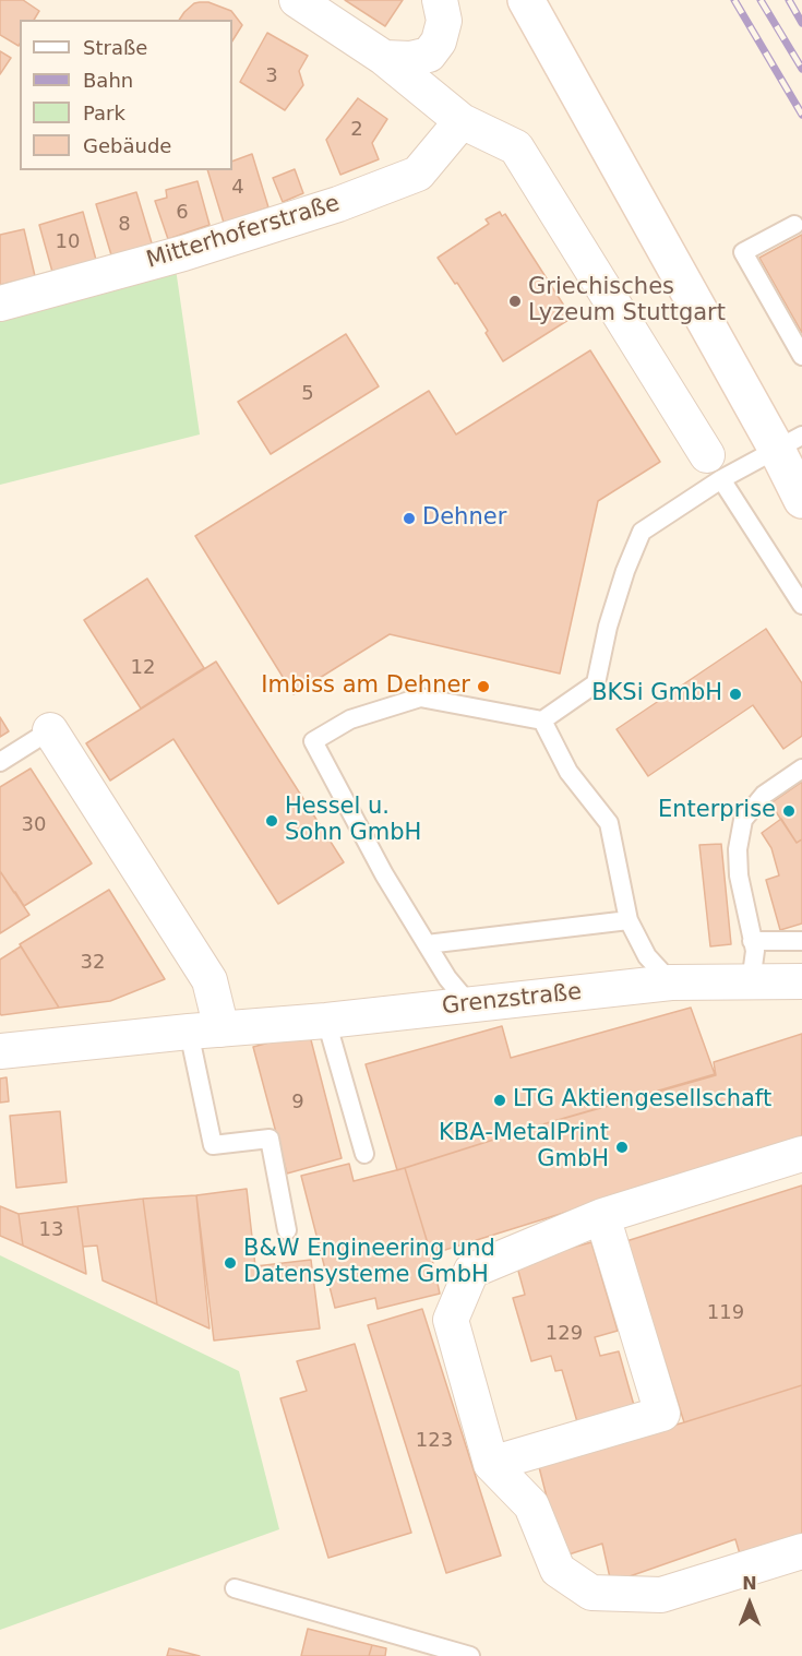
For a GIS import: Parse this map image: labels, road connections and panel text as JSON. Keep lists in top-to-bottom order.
{
  "streets": {
    "street": ["Mitterhoferstraße", "Grenzstraße"]
  },
  "places": [
    "Griechisches Lyzeum Stuttgart",
    "Dehner",
    "Imbiss am Dehner",
    "BKSi GmbH",
    "Enterprise",
    "Hessel u. Sohn GmbH",
    "LTG Aktiengesellschaft",
    "KBA-MetalPrint GmbH",
    "B&W Engineering und Datensysteme GmbH"
  ],
  "house_numbers": [
    "3",
    "2",
    "4",
    "6",
    "8",
    "10",
    "5",
    "12",
    "30",
    "32",
    "9",
    "13",
    "119",
    "129",
    "123"
  ],
  "legend": [
    "Straße",
    "Bahn",
    "Park",
    "Gebäude"
  ],
  "north": "top"
}
